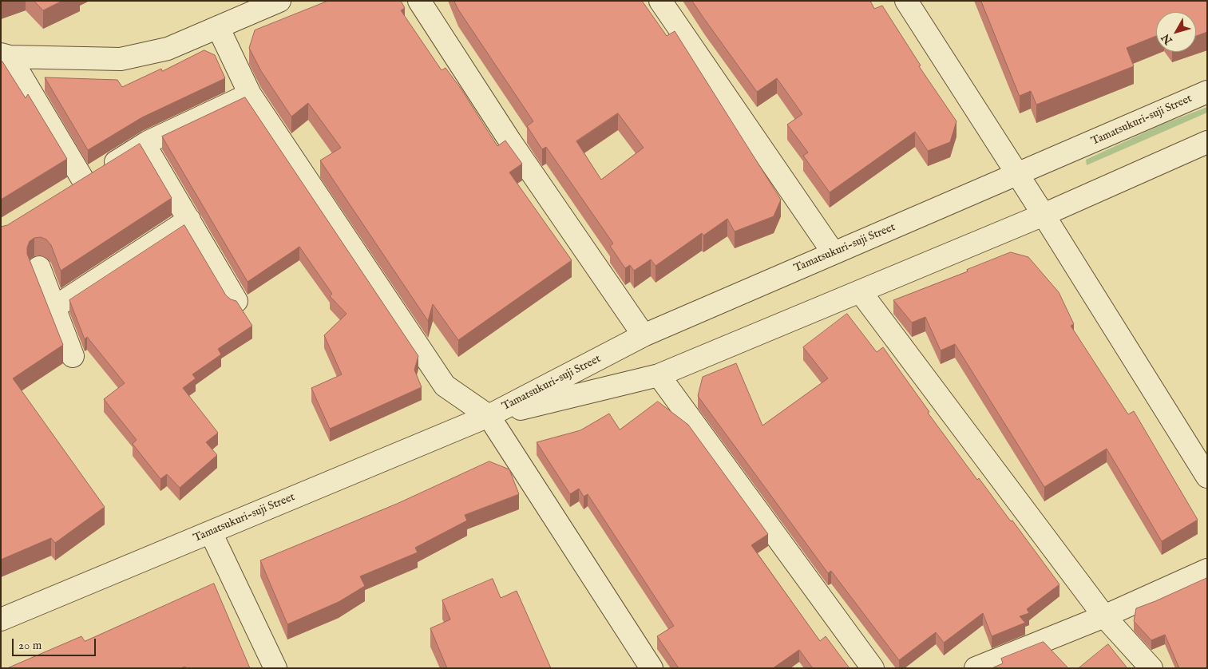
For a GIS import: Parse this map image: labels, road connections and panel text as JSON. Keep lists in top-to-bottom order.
{
  "streets": {
    "street": ["Tamatsukuri-suji Street"]
  },
  "scale_bar": "20 m",
  "north": "bottom left"
}
